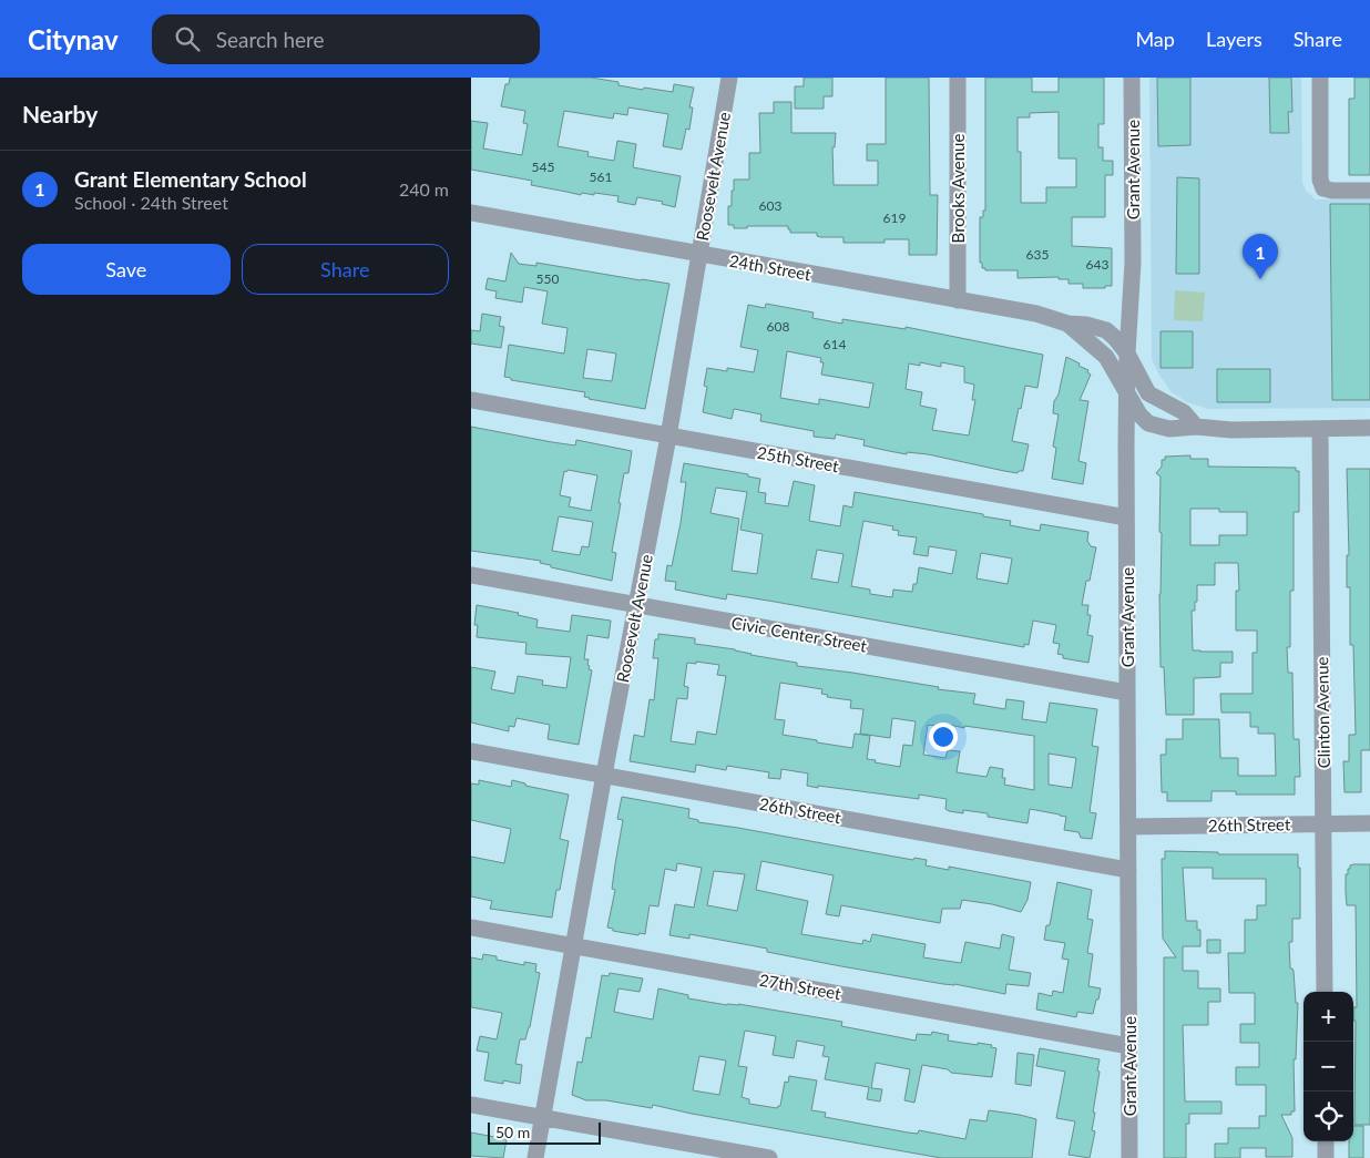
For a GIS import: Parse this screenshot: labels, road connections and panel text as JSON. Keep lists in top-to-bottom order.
{
  "streets": {
    "street": [
      "Grant Avenue",
      "Roosevelt Avenue",
      "Brooks Avenue",
      "24th Street",
      "25th Street",
      "Civic Center Street",
      "Clinton Avenue",
      "26th Street",
      "27th Street"
    ]
  },
  "crossings": [
    ["Grant Avenue", "24th Street"],
    ["Grant Avenue", "25th Street"],
    ["Grant Avenue", "Civic Center Street"],
    ["Grant Avenue", "26th Street"],
    ["Grant Avenue", "27th Street"],
    ["Roosevelt Avenue", "24th Street"],
    ["Roosevelt Avenue", "25th Street"],
    ["Roosevelt Avenue", "Civic Center Street"],
    ["Roosevelt Avenue", "26th Street"],
    ["Roosevelt Avenue", "27th Street"],
    ["Brooks Avenue", "24th Street"],
    ["Clinton Avenue", "26th Street"]
  ],
  "house_numbers": [
    "545",
    "561",
    "603",
    "619",
    "635",
    "643",
    "550",
    "608",
    "614"
  ],
  "scale_bar": "50 m",
  "page": {
    "header": "Citynav",
    "search": "Search here",
    "nav": ["Map", "Layers", "Share"],
    "heading": "Nearby",
    "list": [
      {
        "mark": "1",
        "name": "Grant Elementary School",
        "note": "School · 24th Street",
        "value": "240 m"
      }
    ],
    "buttons": ["Save", "Share"],
    "pins": "1",
    "map_buttons": ["+", "−"],
    "scale": "50 m"
  }
}
